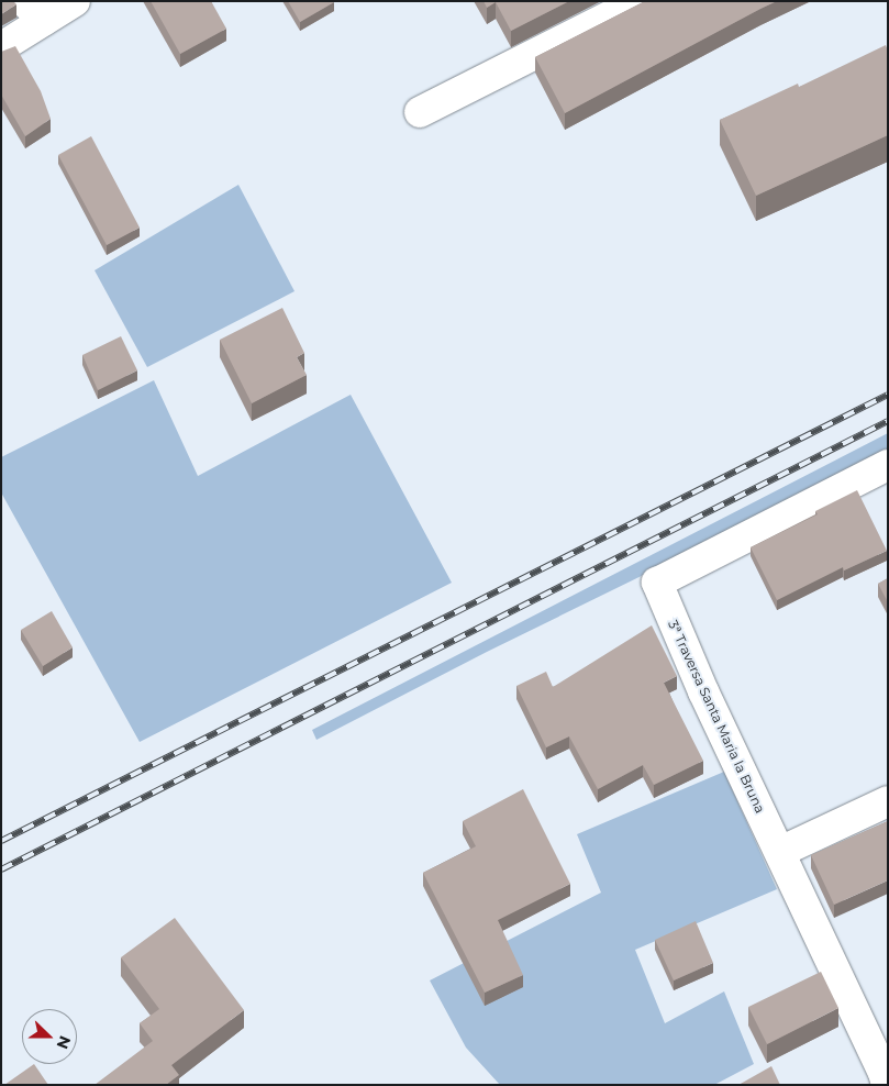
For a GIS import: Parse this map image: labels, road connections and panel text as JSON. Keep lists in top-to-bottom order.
{
  "streets": {
    "street": ["3ª Traversa Santa Maria la Bruna"]
  },
  "north": "right"
}
